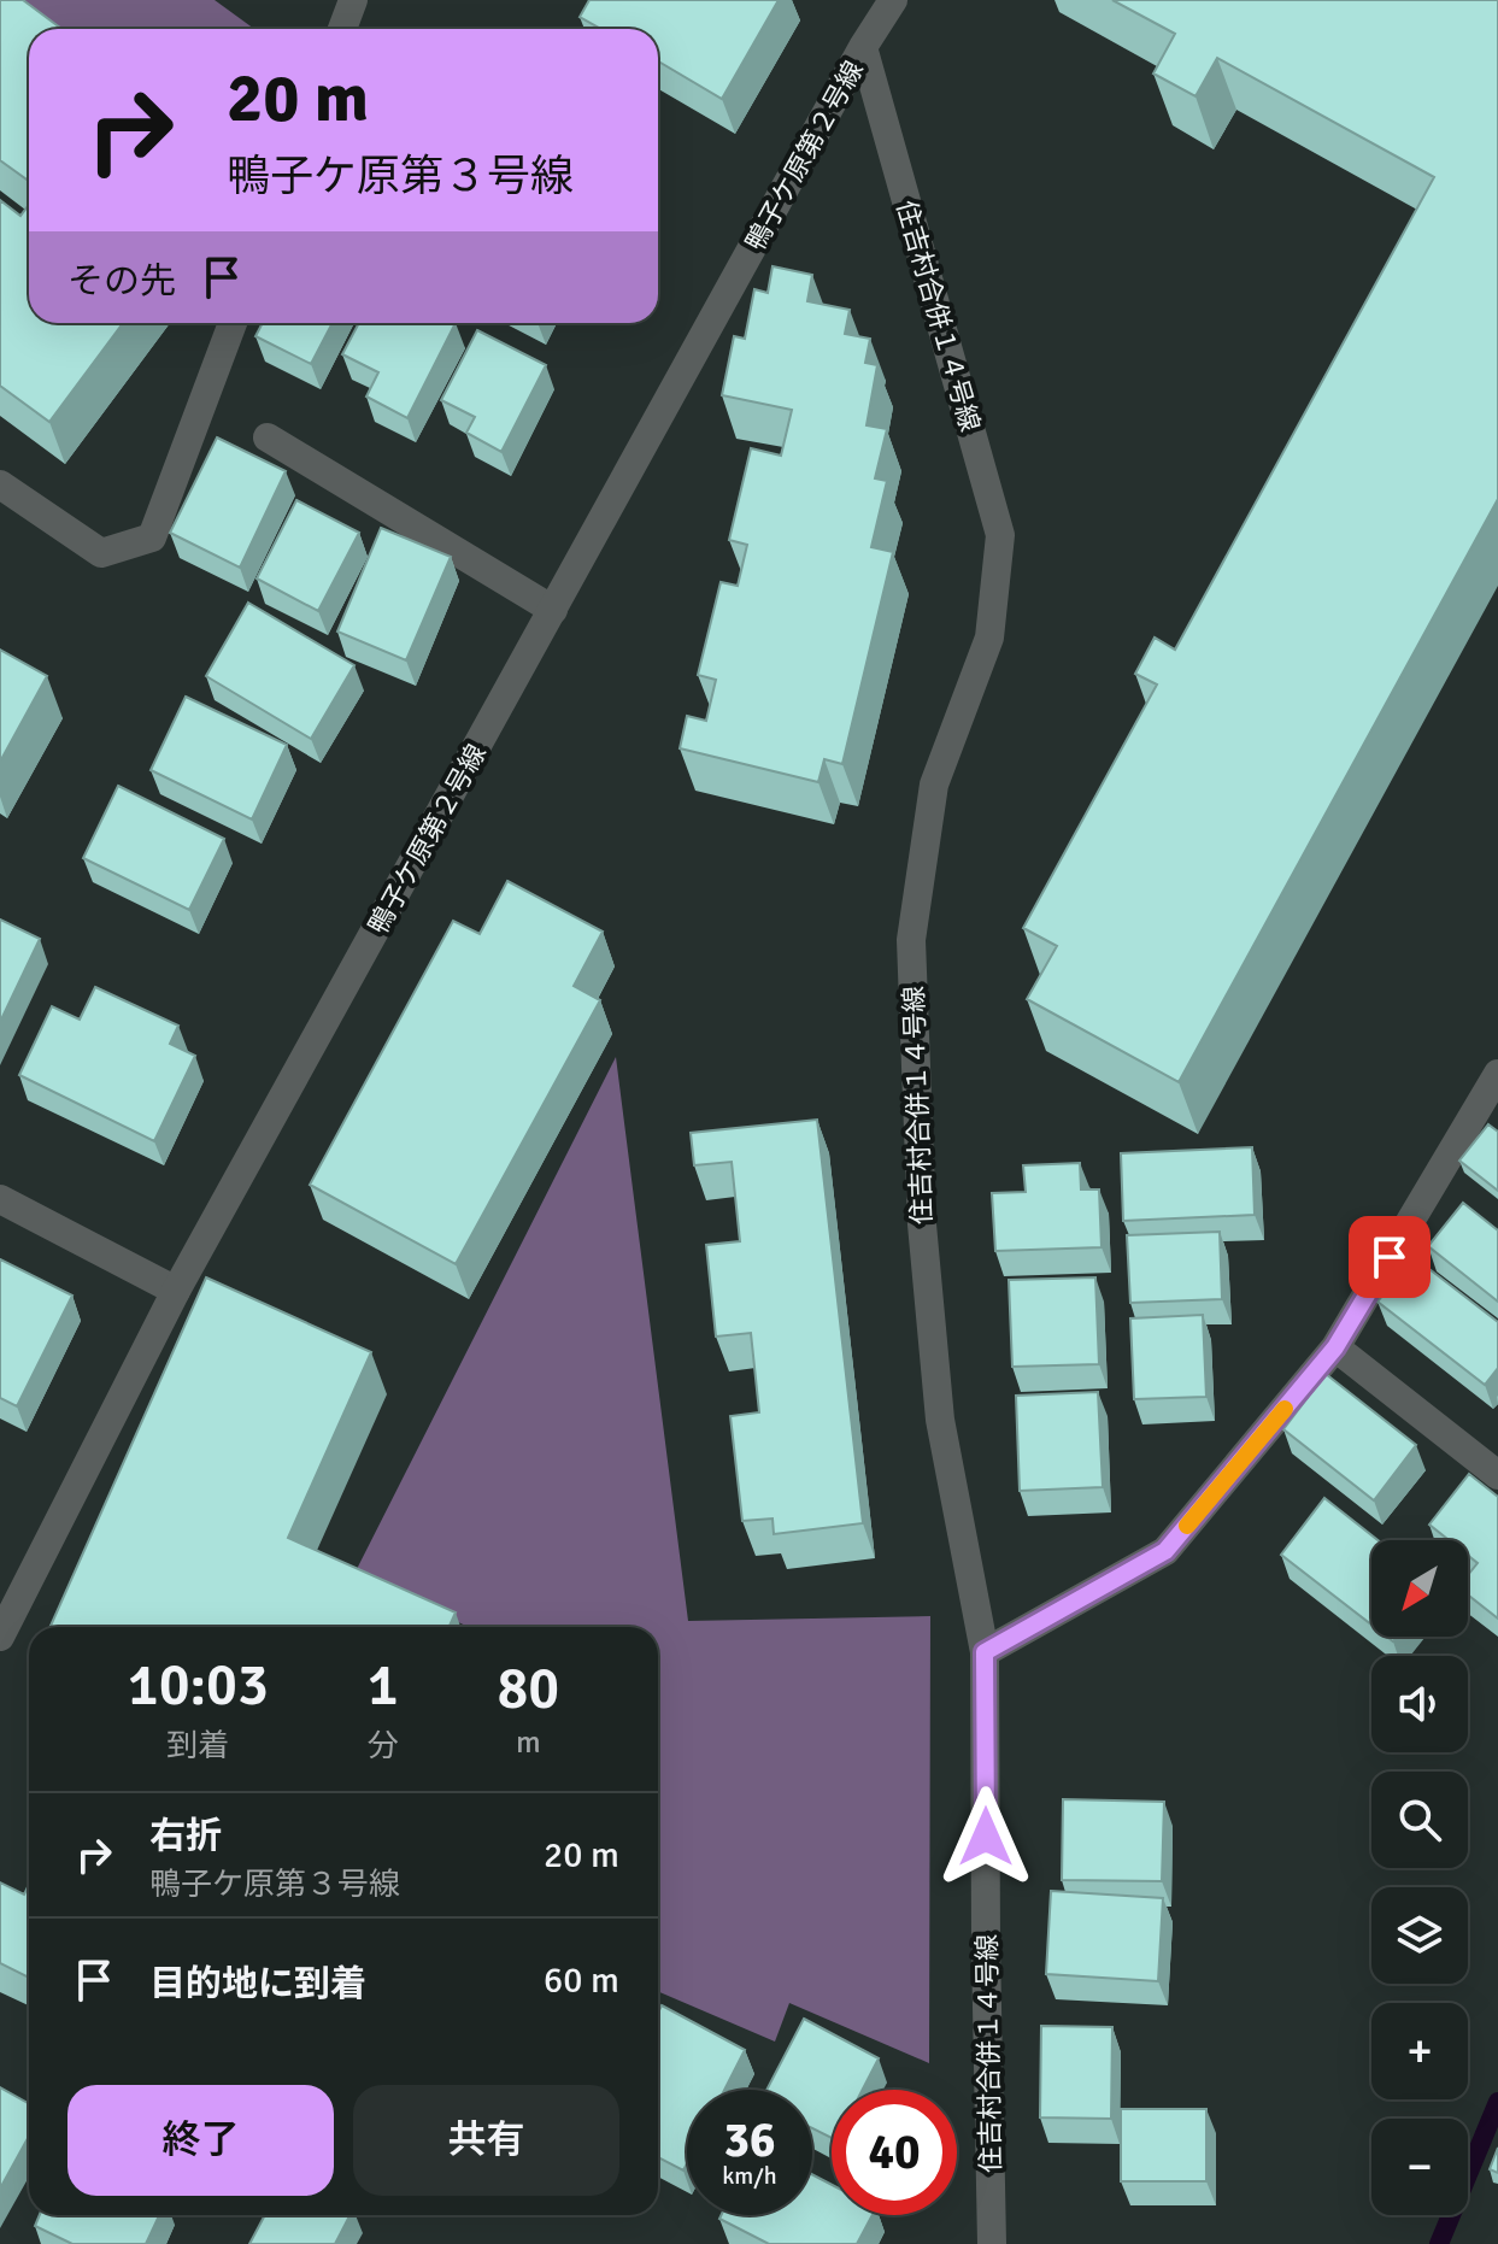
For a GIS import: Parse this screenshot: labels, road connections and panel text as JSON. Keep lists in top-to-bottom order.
{
  "streets": {
    "street": ["鴨子ケ原第２号線", "住吉村合併１４号線"]
  },
  "crossings": [
    ["鴨子ケ原第２号線", "住吉村合併１４号線"]
  ],
  "north": "bottom left",
  "page": {
    "turn": ["20 m", "鴨子ケ原第３号線"],
    "then": "その先",
    "map_buttons": ["+", "−"],
    "eta": [
      "10:03",
      "到着",
      "1",
      "分",
      "80",
      "m"
    ],
    "list": [
      {
        "name": "右折",
        "note": "鴨子ケ原第３号線",
        "value": "20 m"
      },
      {
        "name": "目的地に到着",
        "value": "60 m"
      }
    ],
    "buttons": ["終了", "共有"],
    "speed": "36 km/h",
    "limit": "40"
  }
}
